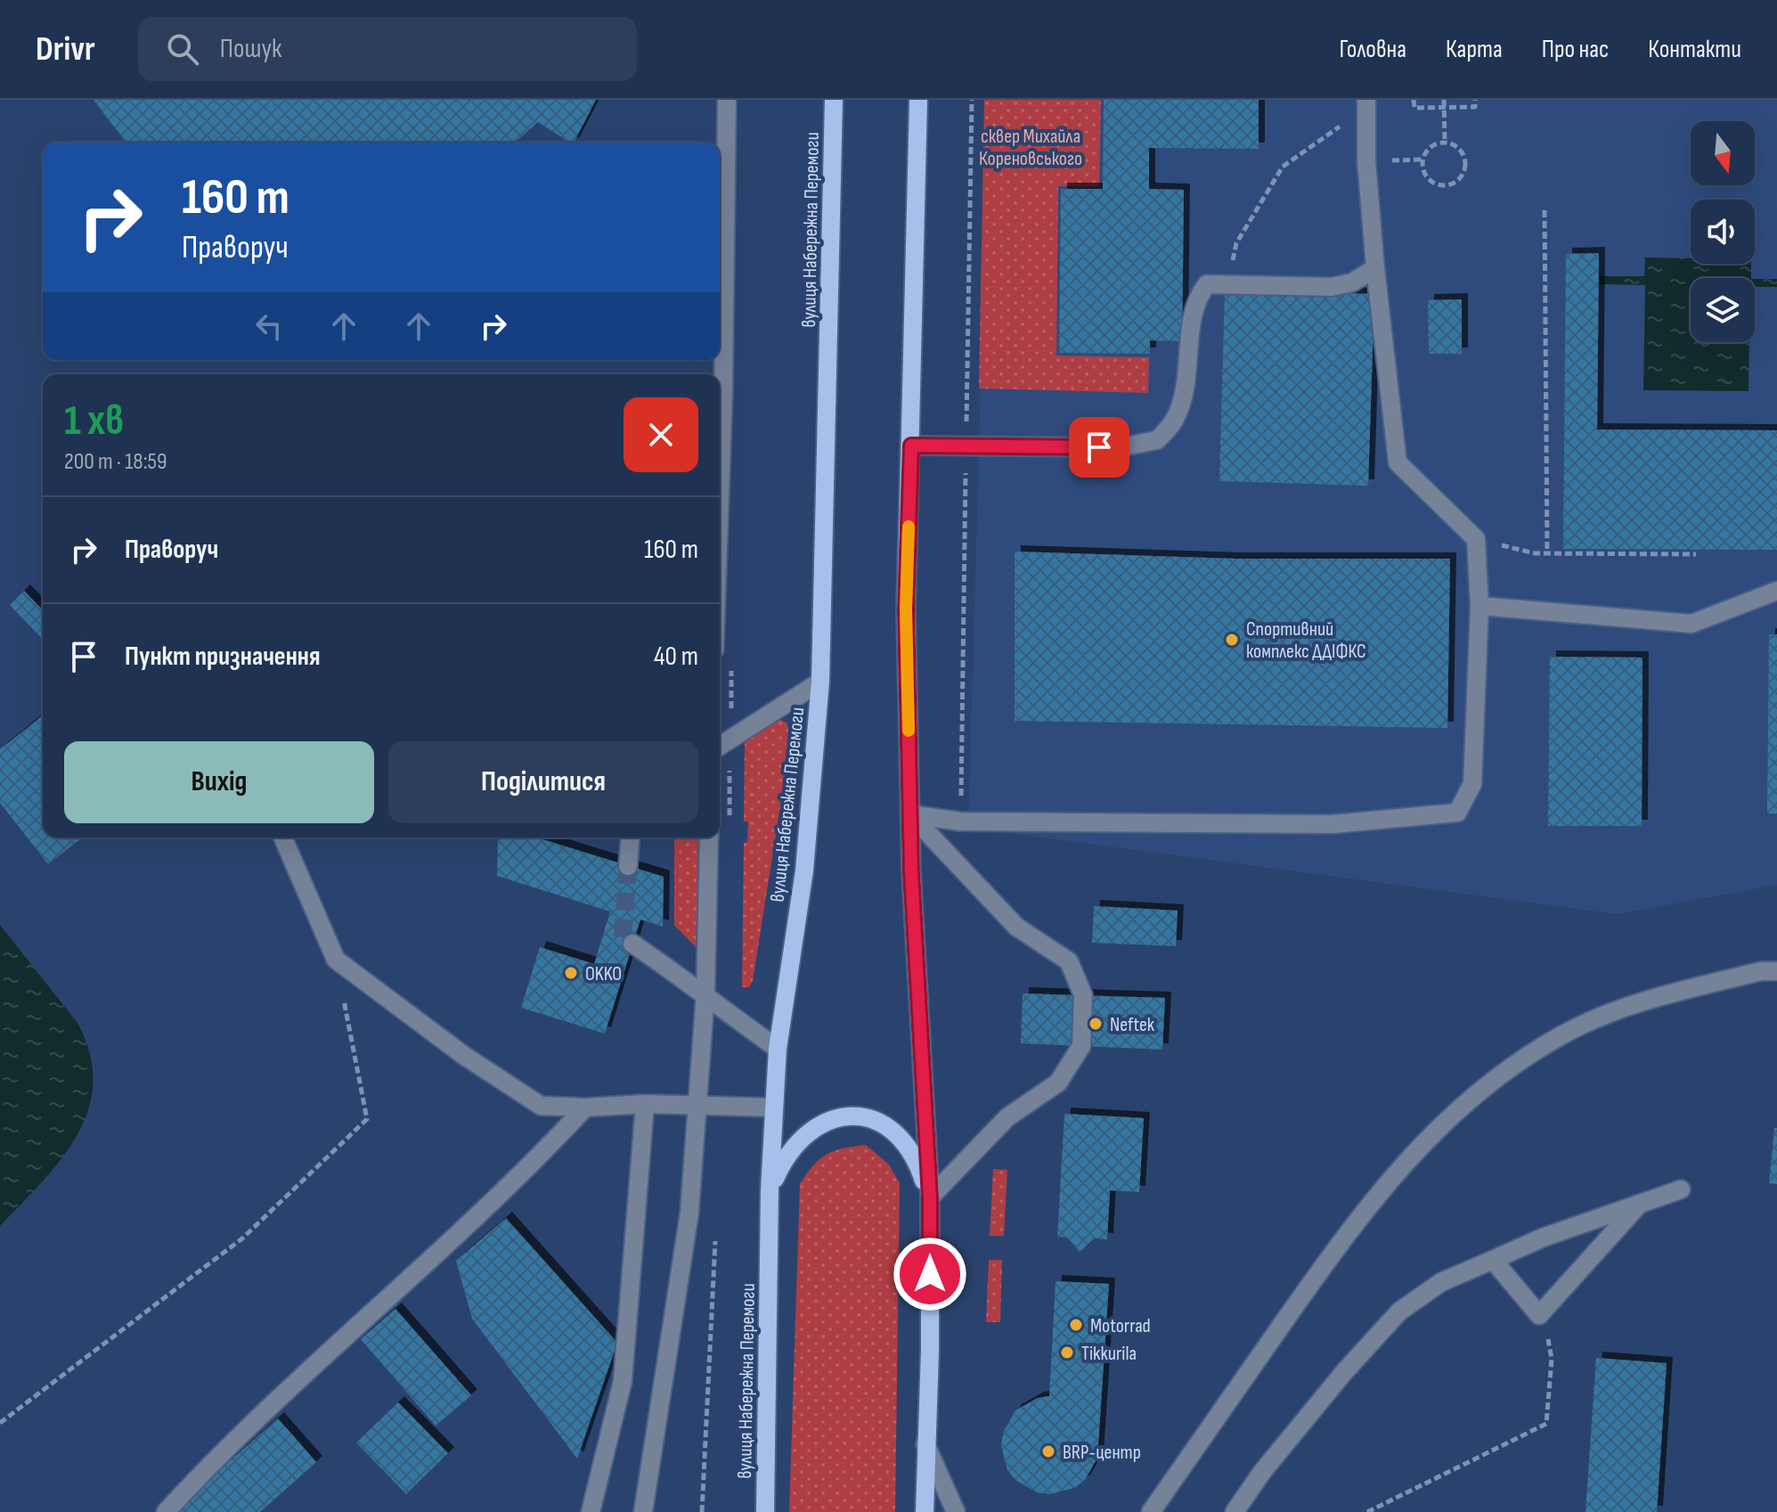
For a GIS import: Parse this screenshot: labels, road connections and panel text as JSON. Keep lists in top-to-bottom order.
{
  "streets": {
    "main road": ["вулиця Набережна Перемоги"]
  },
  "parks": ["сквер Михайла Кореновського"],
  "places": [
    "Спортивний комплекс ДДІФКС",
    "OKKO",
    "Neftek",
    "Motorrad",
    "Tikkurila",
    "BRP-центр"
  ],
  "north": "bottom",
  "page": {
    "header": "Drivr",
    "search": "Пошук",
    "nav": [
      "Головна",
      "Карта",
      "Про нас",
      "Контакти"
    ],
    "turn": ["160 m", "Праворуч"],
    "heading": ["1 хв", "200 m · 18:59"],
    "list": [
      {
        "name": "Праворуч",
        "value": "160 m"
      },
      {
        "name": "Пункт призначення",
        "value": "40 m"
      }
    ],
    "buttons": ["Вихід", "Поділитися"]
  }
}
